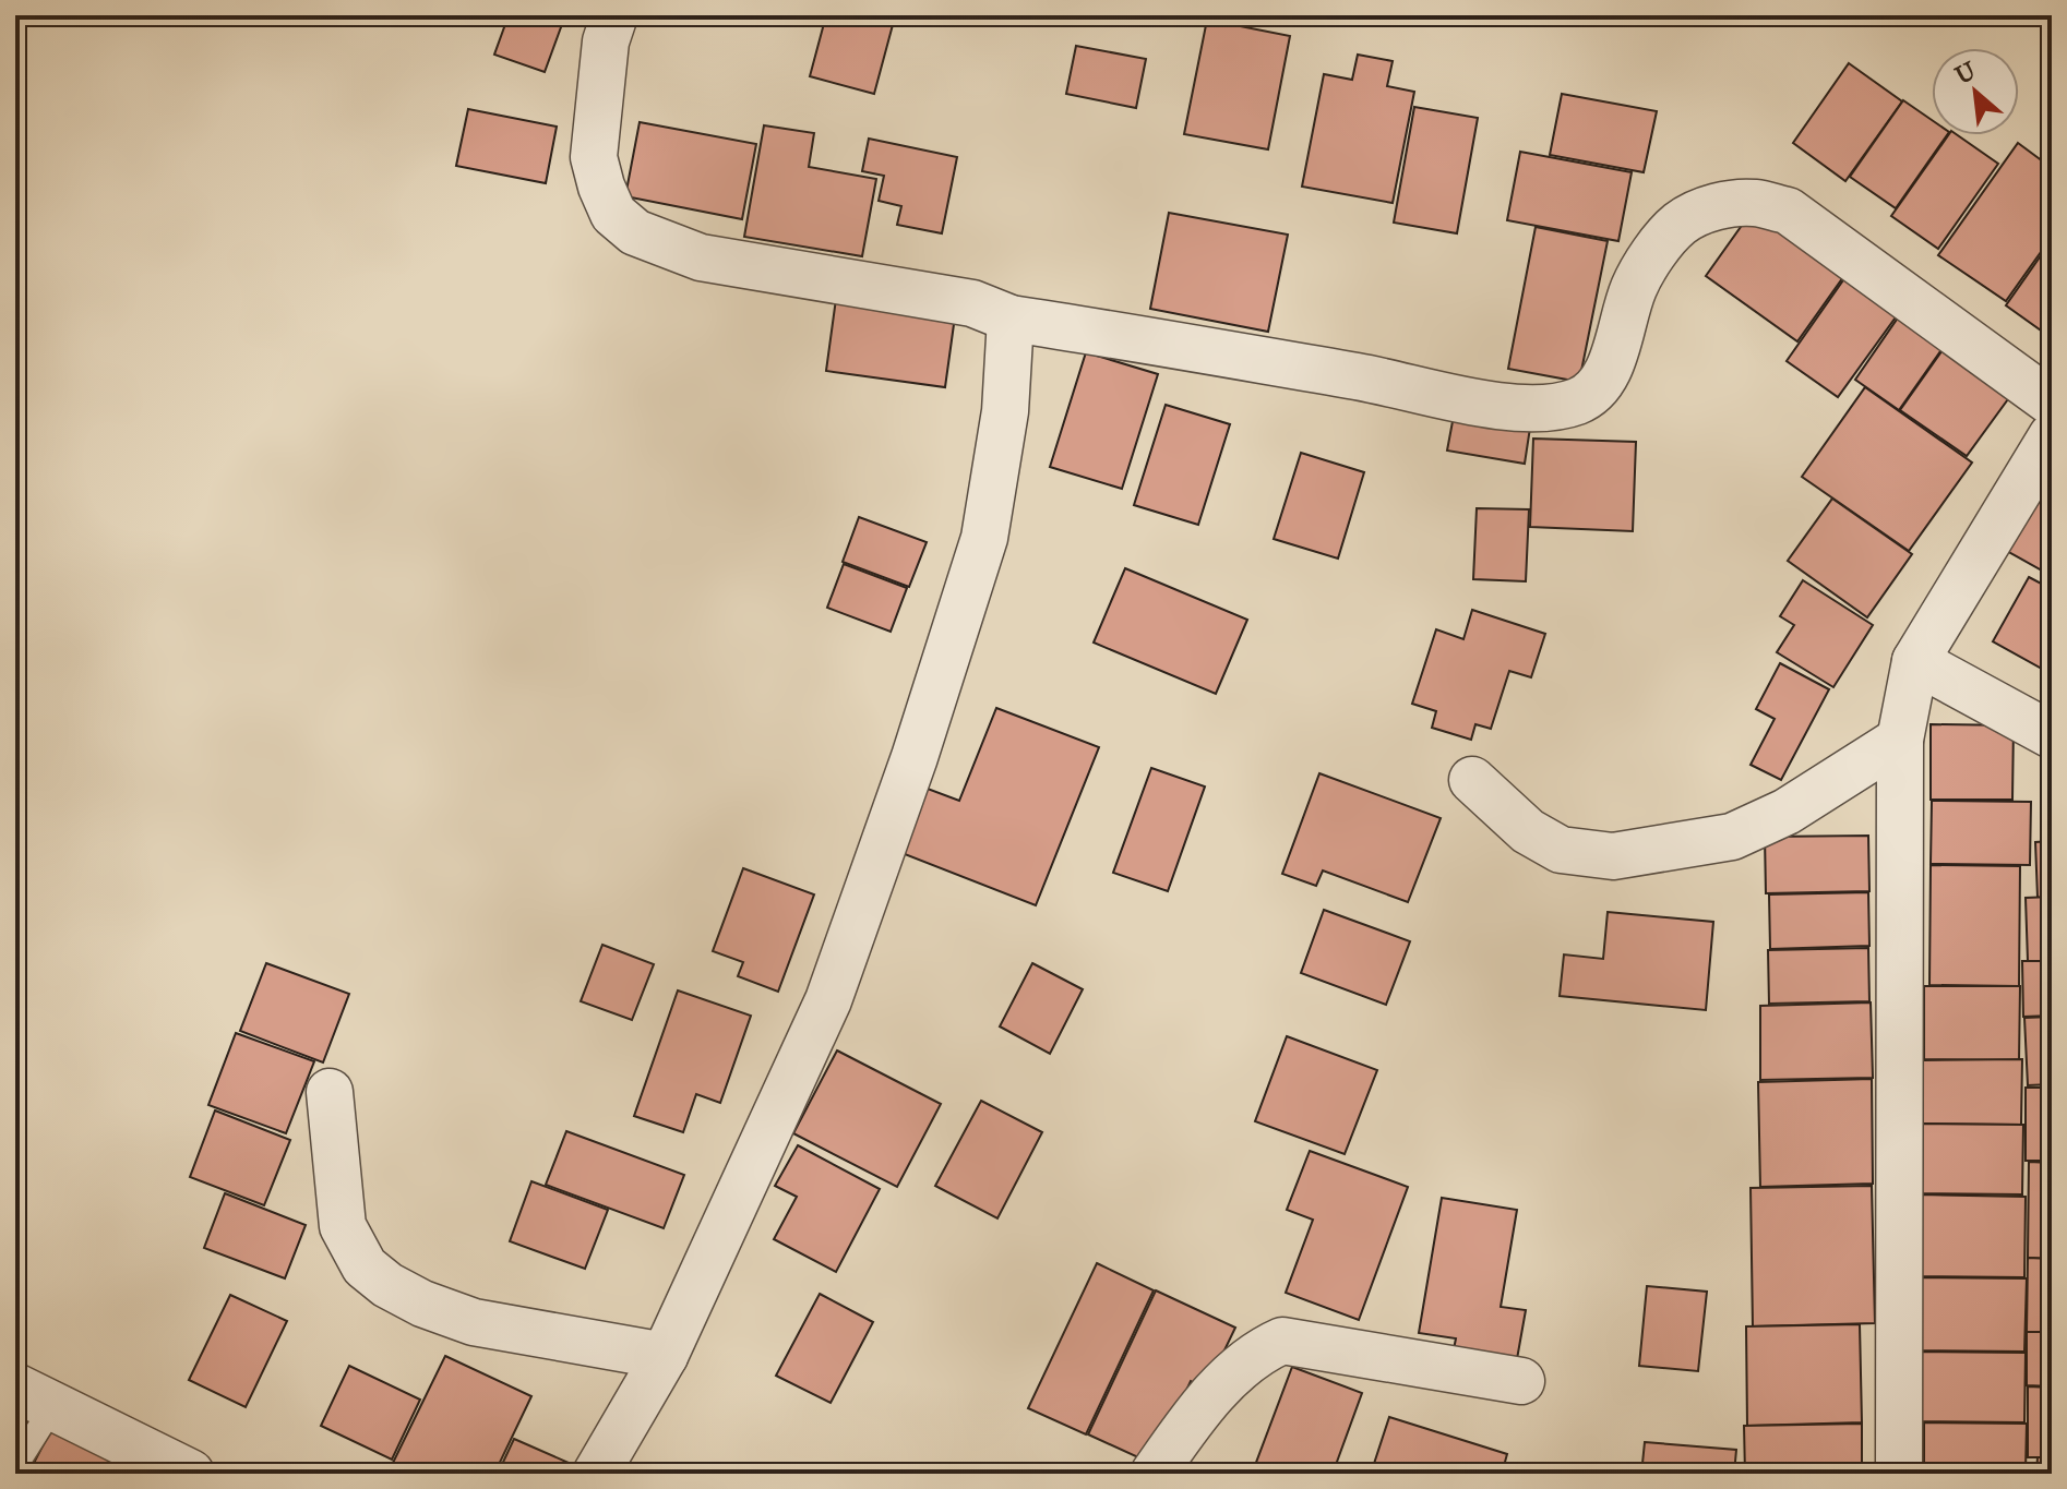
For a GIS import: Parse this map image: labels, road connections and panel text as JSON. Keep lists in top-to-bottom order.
{
  "north": "top left"
}
